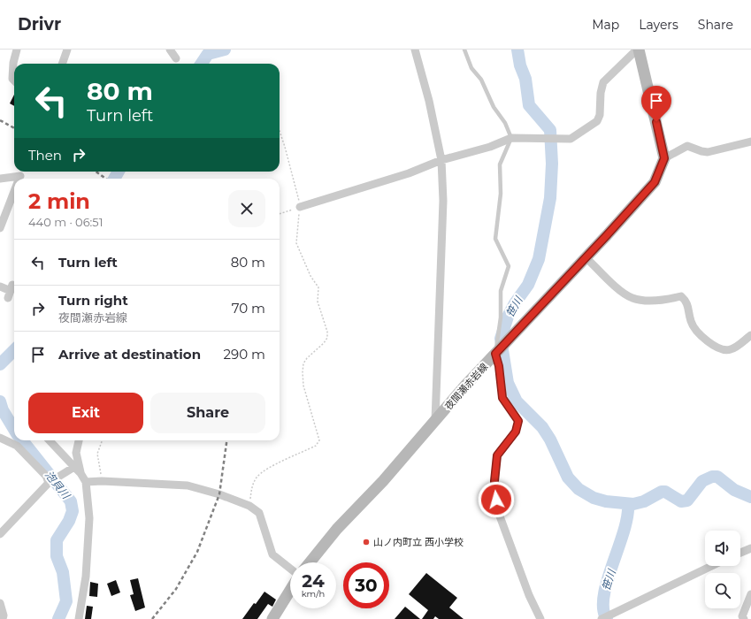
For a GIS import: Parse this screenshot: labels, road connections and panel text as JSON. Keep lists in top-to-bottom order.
{
  "streets": {
    "main road": ["夜間瀬赤岩線"]
  },
  "water": ["笹川", "泡貝川"],
  "places": ["山ノ内町立 西小学校"],
  "page": {
    "header": "Drivr",
    "nav": ["Map", "Layers", "Share"],
    "turn": ["80 m", "Turn left"],
    "then": "Then",
    "heading": ["2 min", "440 m · 06:51"],
    "list": [
      {
        "name": "Turn left",
        "value": "80 m"
      },
      {
        "name": "Turn right",
        "note": "夜間瀬赤岩線",
        "value": "70 m"
      },
      {
        "name": "Arrive at destination",
        "value": "290 m"
      }
    ],
    "buttons": ["Exit", "Share"],
    "speed": "24 km/h",
    "limit": "30"
  }
}
